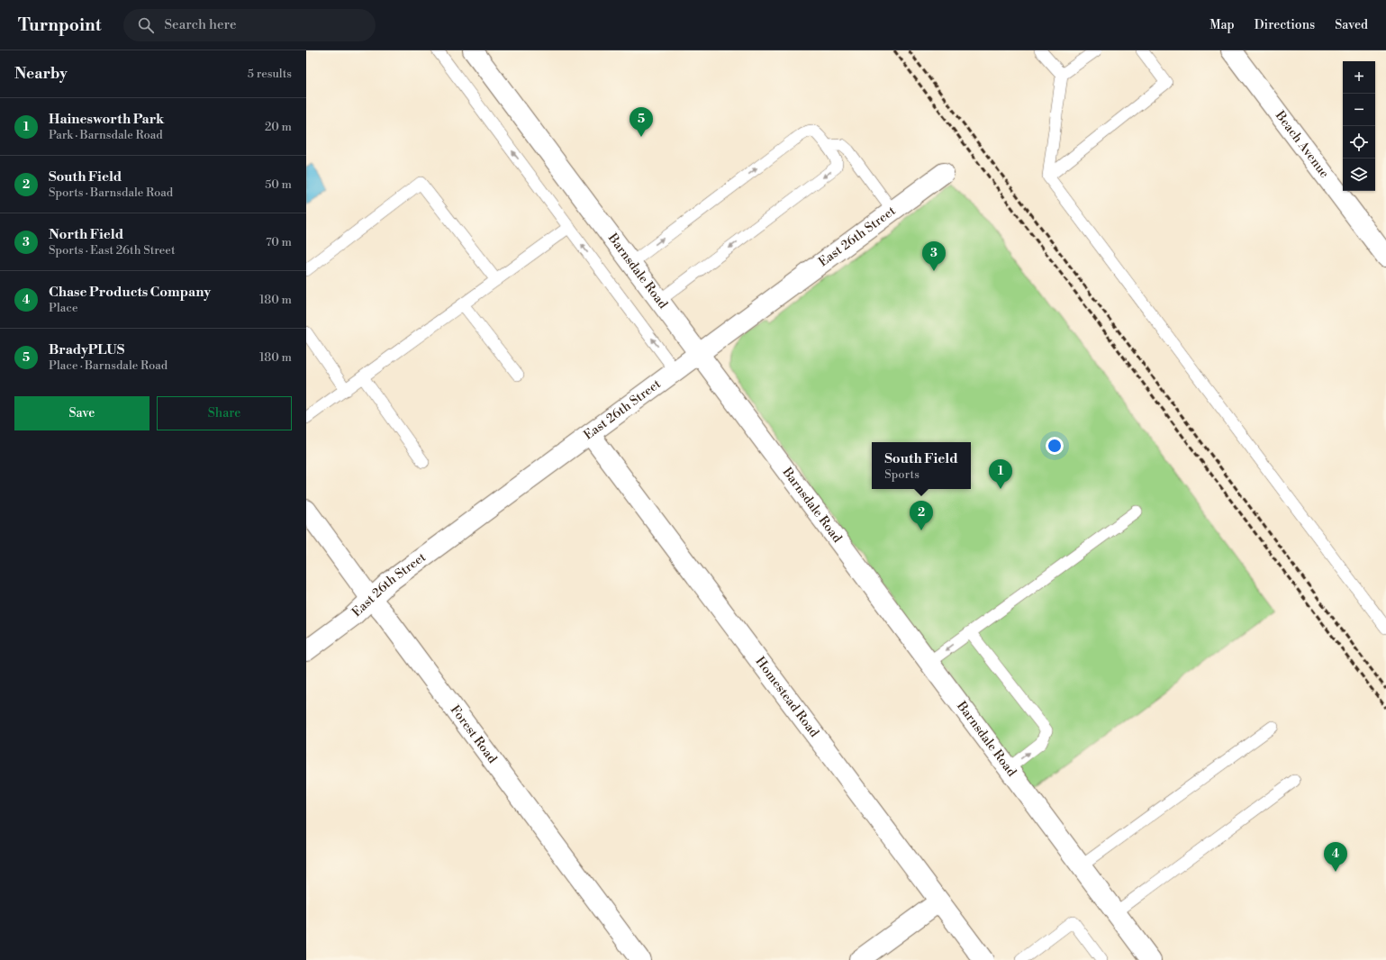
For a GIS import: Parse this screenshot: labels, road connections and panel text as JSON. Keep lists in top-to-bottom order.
{
  "streets": {
    "street": [
      "Beach Avenue",
      "East 26th Street",
      "Barnsdale Road",
      "Homestead Road",
      "Forest Road"
    ]
  },
  "crossings": [
    ["East 26th Street", "Barnsdale Road"],
    ["East 26th Street", "Homestead Road"],
    ["East 26th Street", "Forest Road"]
  ],
  "page": {
    "header": "Turnpoint",
    "search": "Search here",
    "nav": ["Map", "Directions", "Saved"],
    "heading": ["Nearby", "5 results"],
    "map_buttons": ["+", "−"],
    "list": [
      {
        "mark": "1",
        "name": "Hainesworth Park",
        "note": "Park · Barnsdale Road",
        "value": "20 m"
      },
      {
        "mark": "2",
        "name": "South Field",
        "note": "Sports · Barnsdale Road",
        "value": "50 m"
      },
      {
        "mark": "3",
        "name": "North Field",
        "note": "Sports · East 26th Street",
        "value": "70 m"
      },
      {
        "mark": "4",
        "name": "Chase Products Company",
        "note": "Place",
        "value": "180 m"
      },
      {
        "mark": "5",
        "name": "BradyPLUS",
        "note": "Place · Barnsdale Road",
        "value": "180 m"
      }
    ],
    "pins": [
      "5",
      "3",
      "1",
      "2",
      "4"
    ],
    "buttons": ["Save", "Share"],
    "popup": ["South Field", "Sports"]
  }
}
